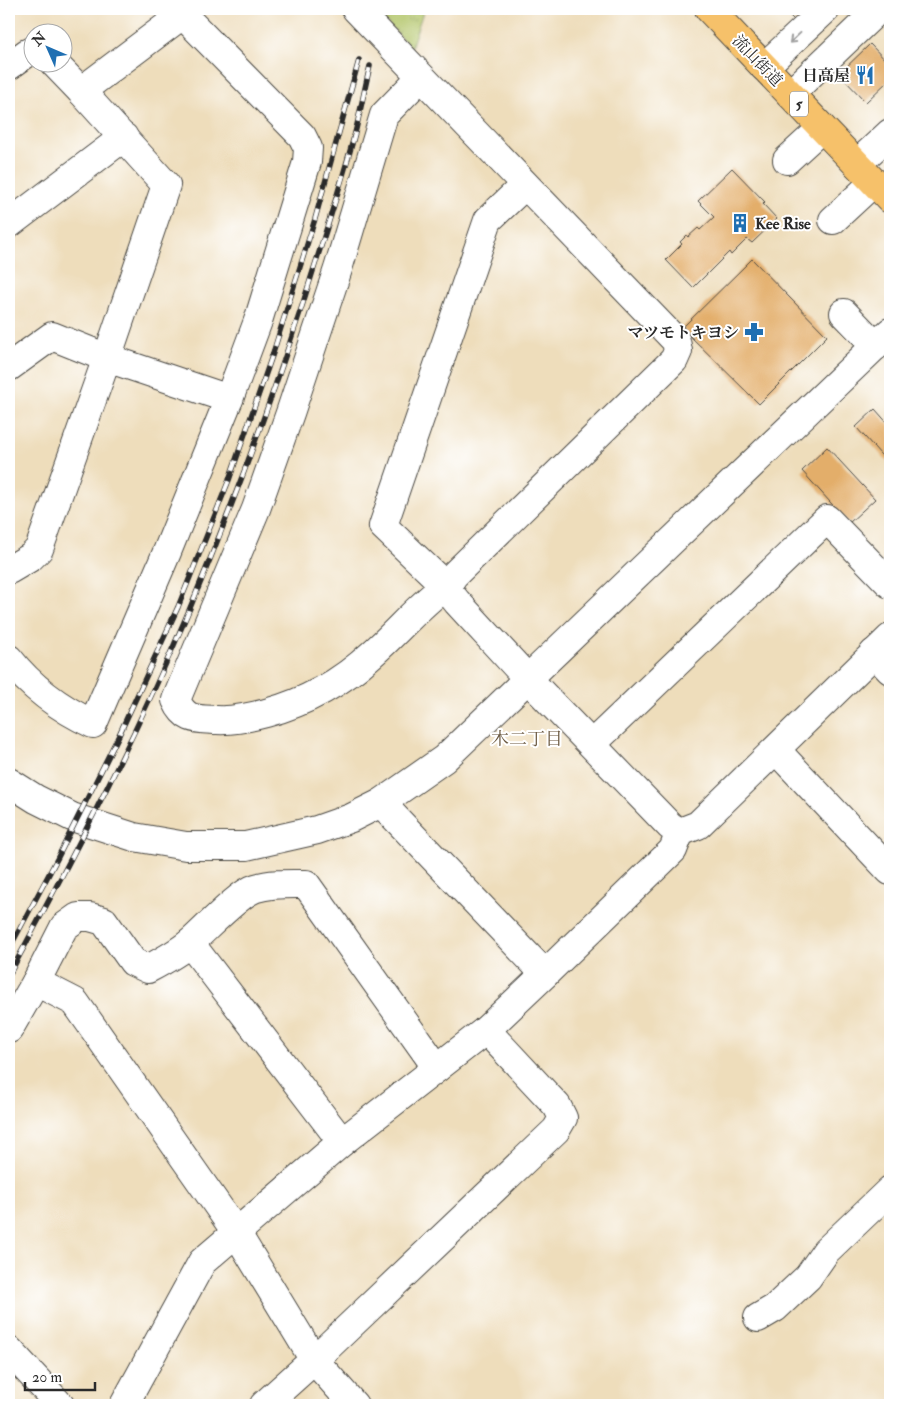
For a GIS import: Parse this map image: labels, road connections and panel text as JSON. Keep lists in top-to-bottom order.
{
  "streets": {
    "main road": ["流山街道", "5"]
  },
  "districts": ["木二丁目"],
  "places": {
    "restaurant": ["日高屋"],
    "building": ["Kee Rise"],
    "pharmacy": ["マツモトキヨシ"]
  },
  "scale_bar": "20 m",
  "north": "top left"
}
